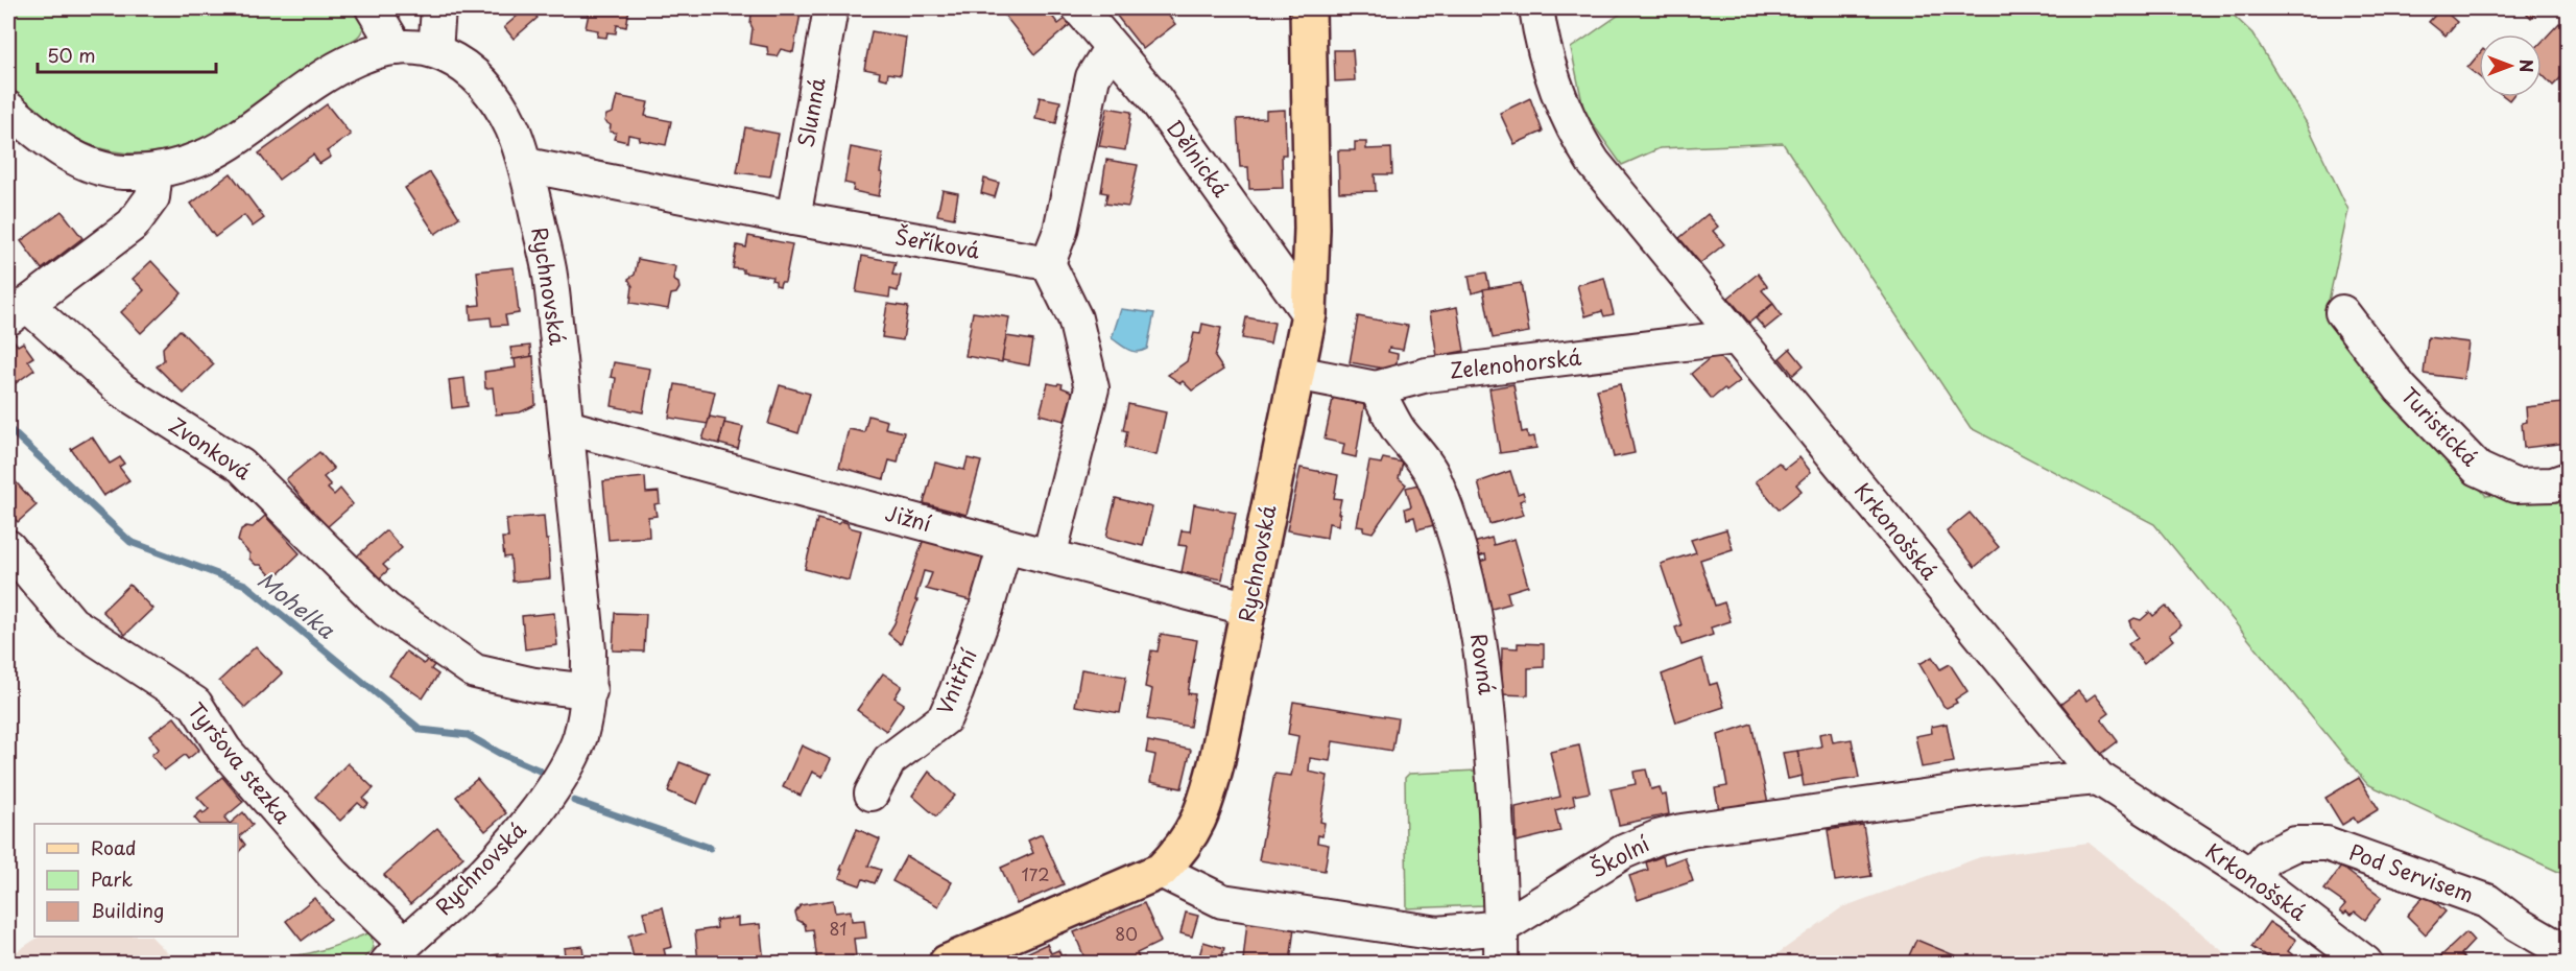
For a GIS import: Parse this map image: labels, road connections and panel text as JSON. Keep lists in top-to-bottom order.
{
  "streets": {
    "main road": ["Rychnovská"],
    "street": [
      "Slunná",
      "Dělnická",
      "Šeříková",
      "Zelenohorská",
      "Turistická",
      "Zvonková",
      "Jižní",
      "Krkonošská",
      "Rovná",
      "Vnitřní",
      "Tyršova stezka",
      "Školní",
      "Pod Servisem"
    ]
  },
  "crossings": [
    ["Slunná", "Šeříková"],
    ["Dělnická", "Rychnovská"],
    ["Šeříková", "Rychnovská"],
    ["Rychnovská", "Zelenohorská"],
    ["Rychnovská", "Zvonková"],
    ["Rychnovská", "Jižní"],
    ["Rychnovská", "Tyršova stezka"],
    ["Rychnovská", "Školní"],
    ["Zelenohorská", "Krkonošská"],
    ["Zelenohorská", "Rovná"],
    ["Jižní", "Vnitřní"],
    ["Krkonošská", "Školní"],
    ["Krkonošská", "Pod Servisem"],
    ["Rovná", "Školní"]
  ],
  "water": ["Mohelka"],
  "house_numbers": ["172", "81", "80"],
  "legend": ["Road", "Park", "Building"],
  "scale_bar": "50 m",
  "north": "right"
}
